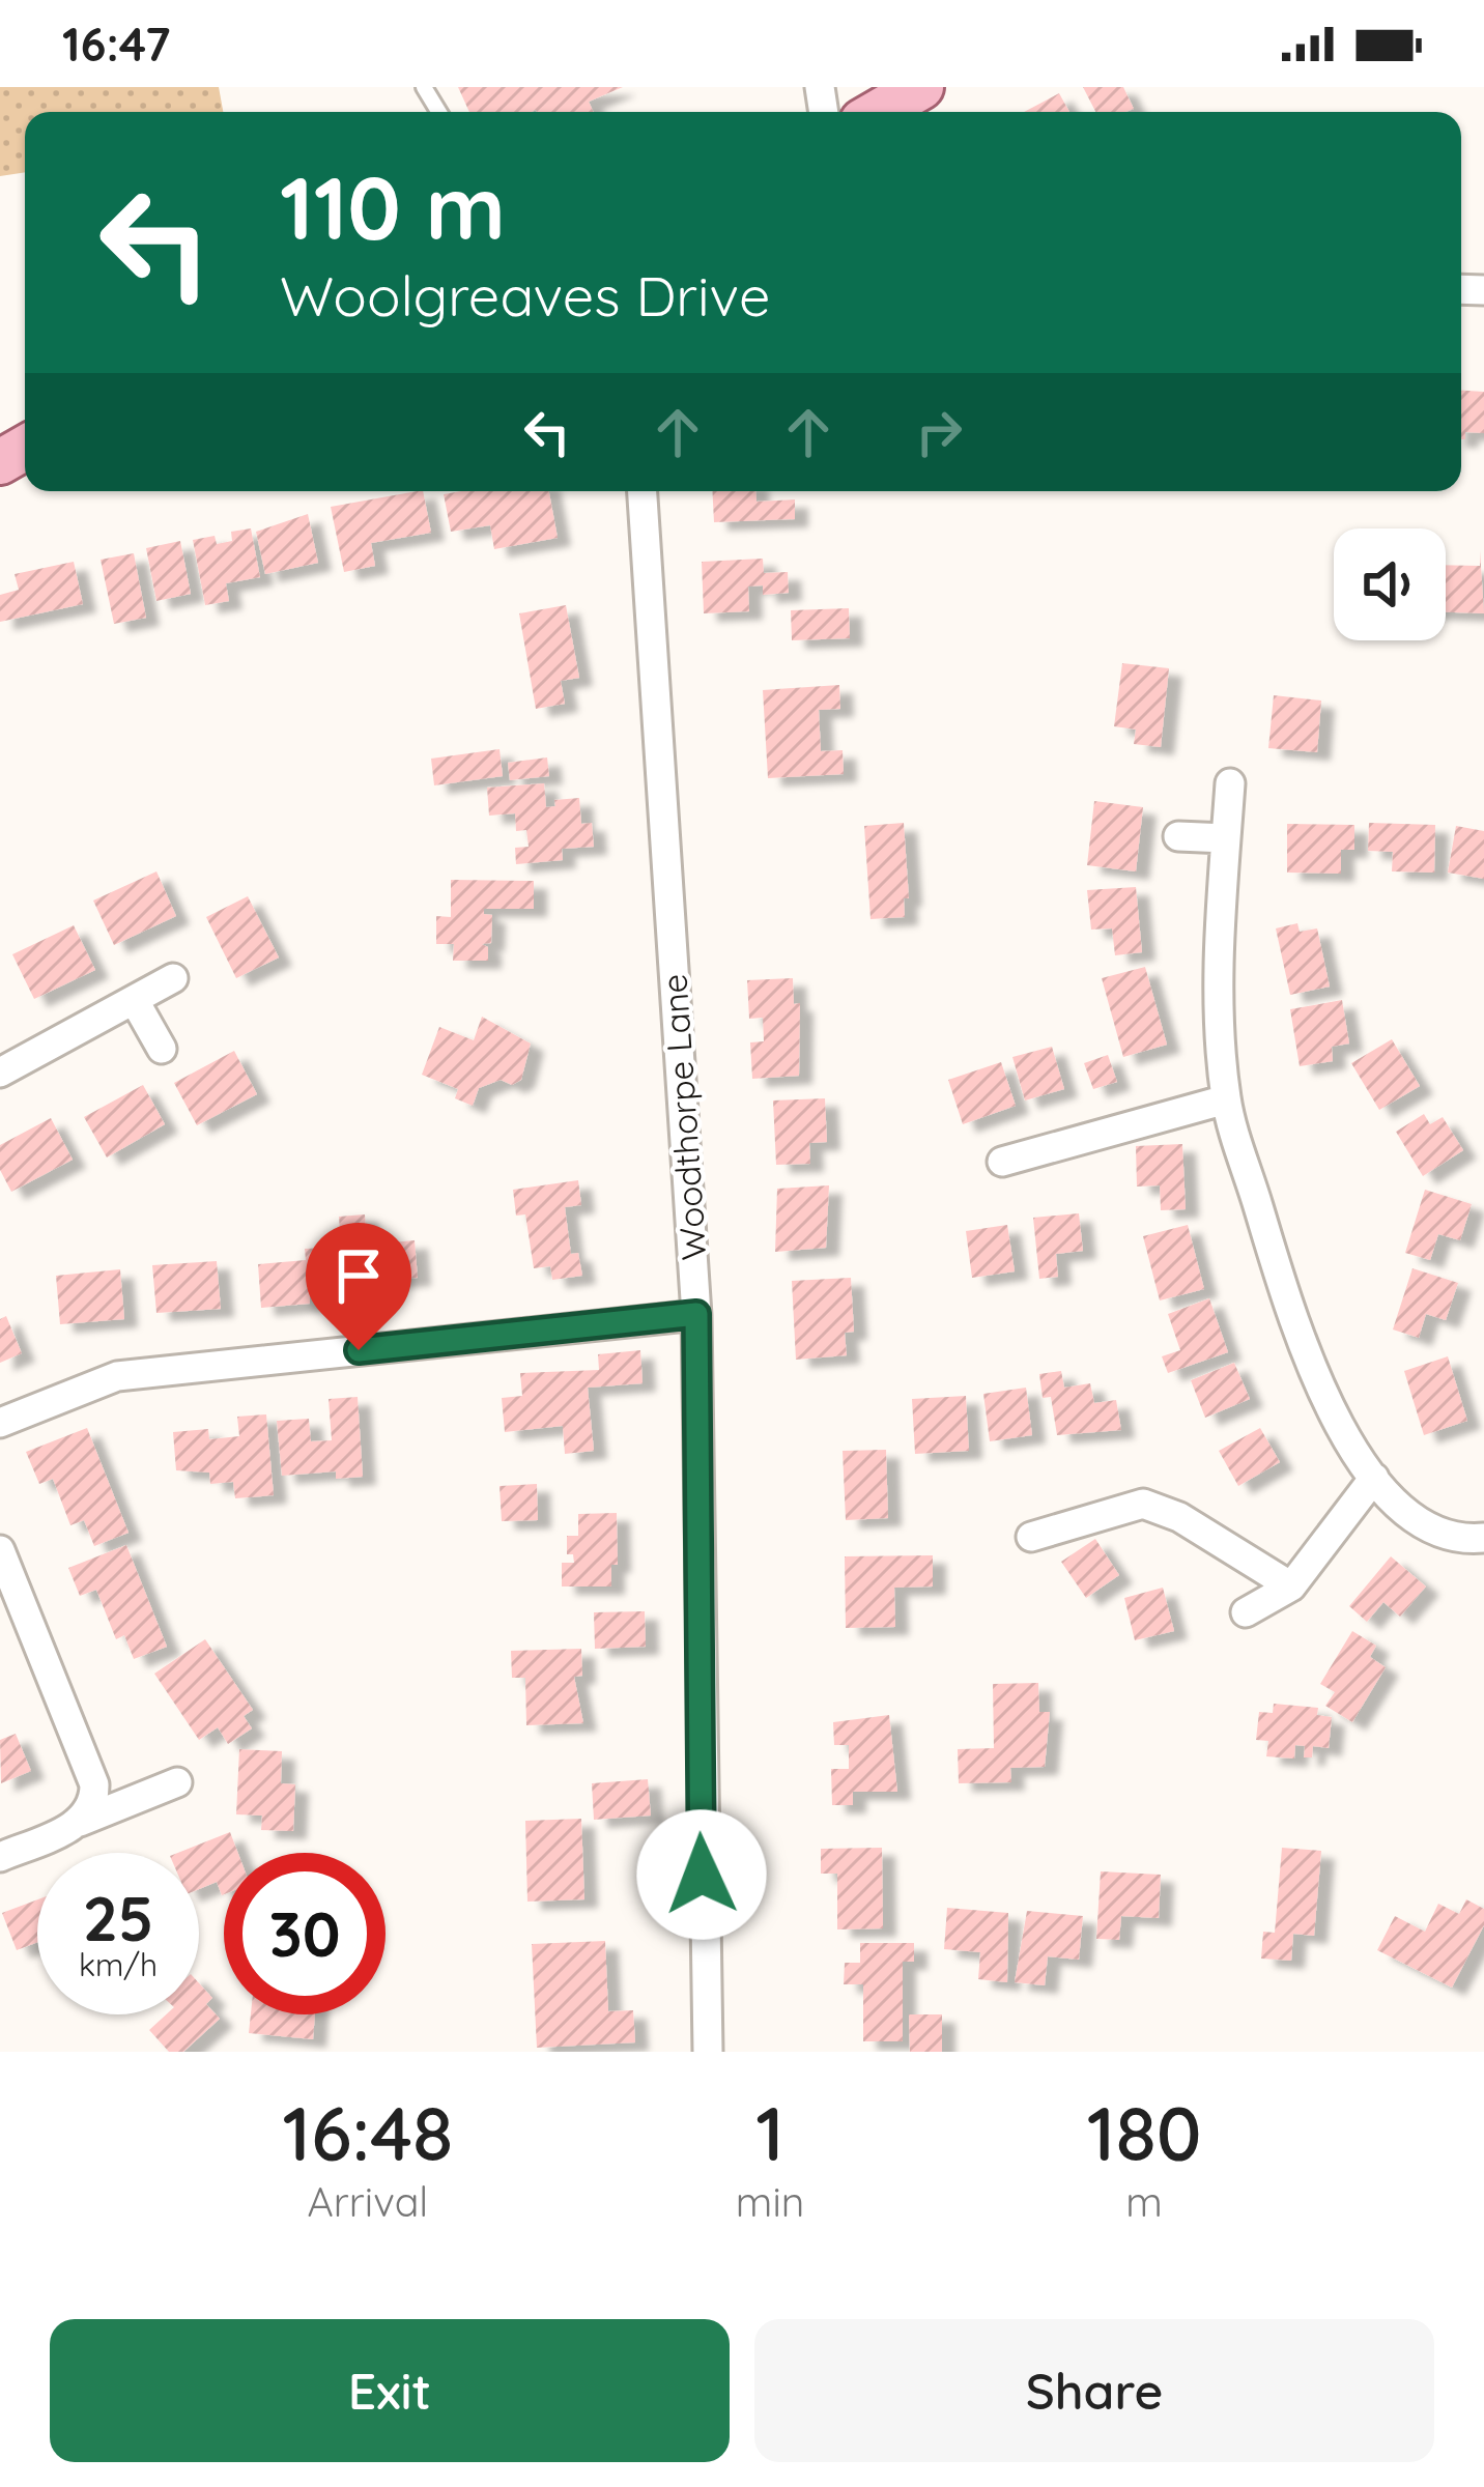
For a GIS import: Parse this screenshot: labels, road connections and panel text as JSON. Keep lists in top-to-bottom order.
{
  "streets": {
    "street": ["Woodthorpe Lane"]
  },
  "page": {
    "status": "16:47",
    "turn": ["110 m", "Woolgreaves Drive"],
    "speed": "25 km/h",
    "limit": "30",
    "eta": [
      "16:48",
      "Arrival",
      "1",
      "min",
      "180",
      "m"
    ],
    "buttons": ["Exit", "Share"]
  }
}
